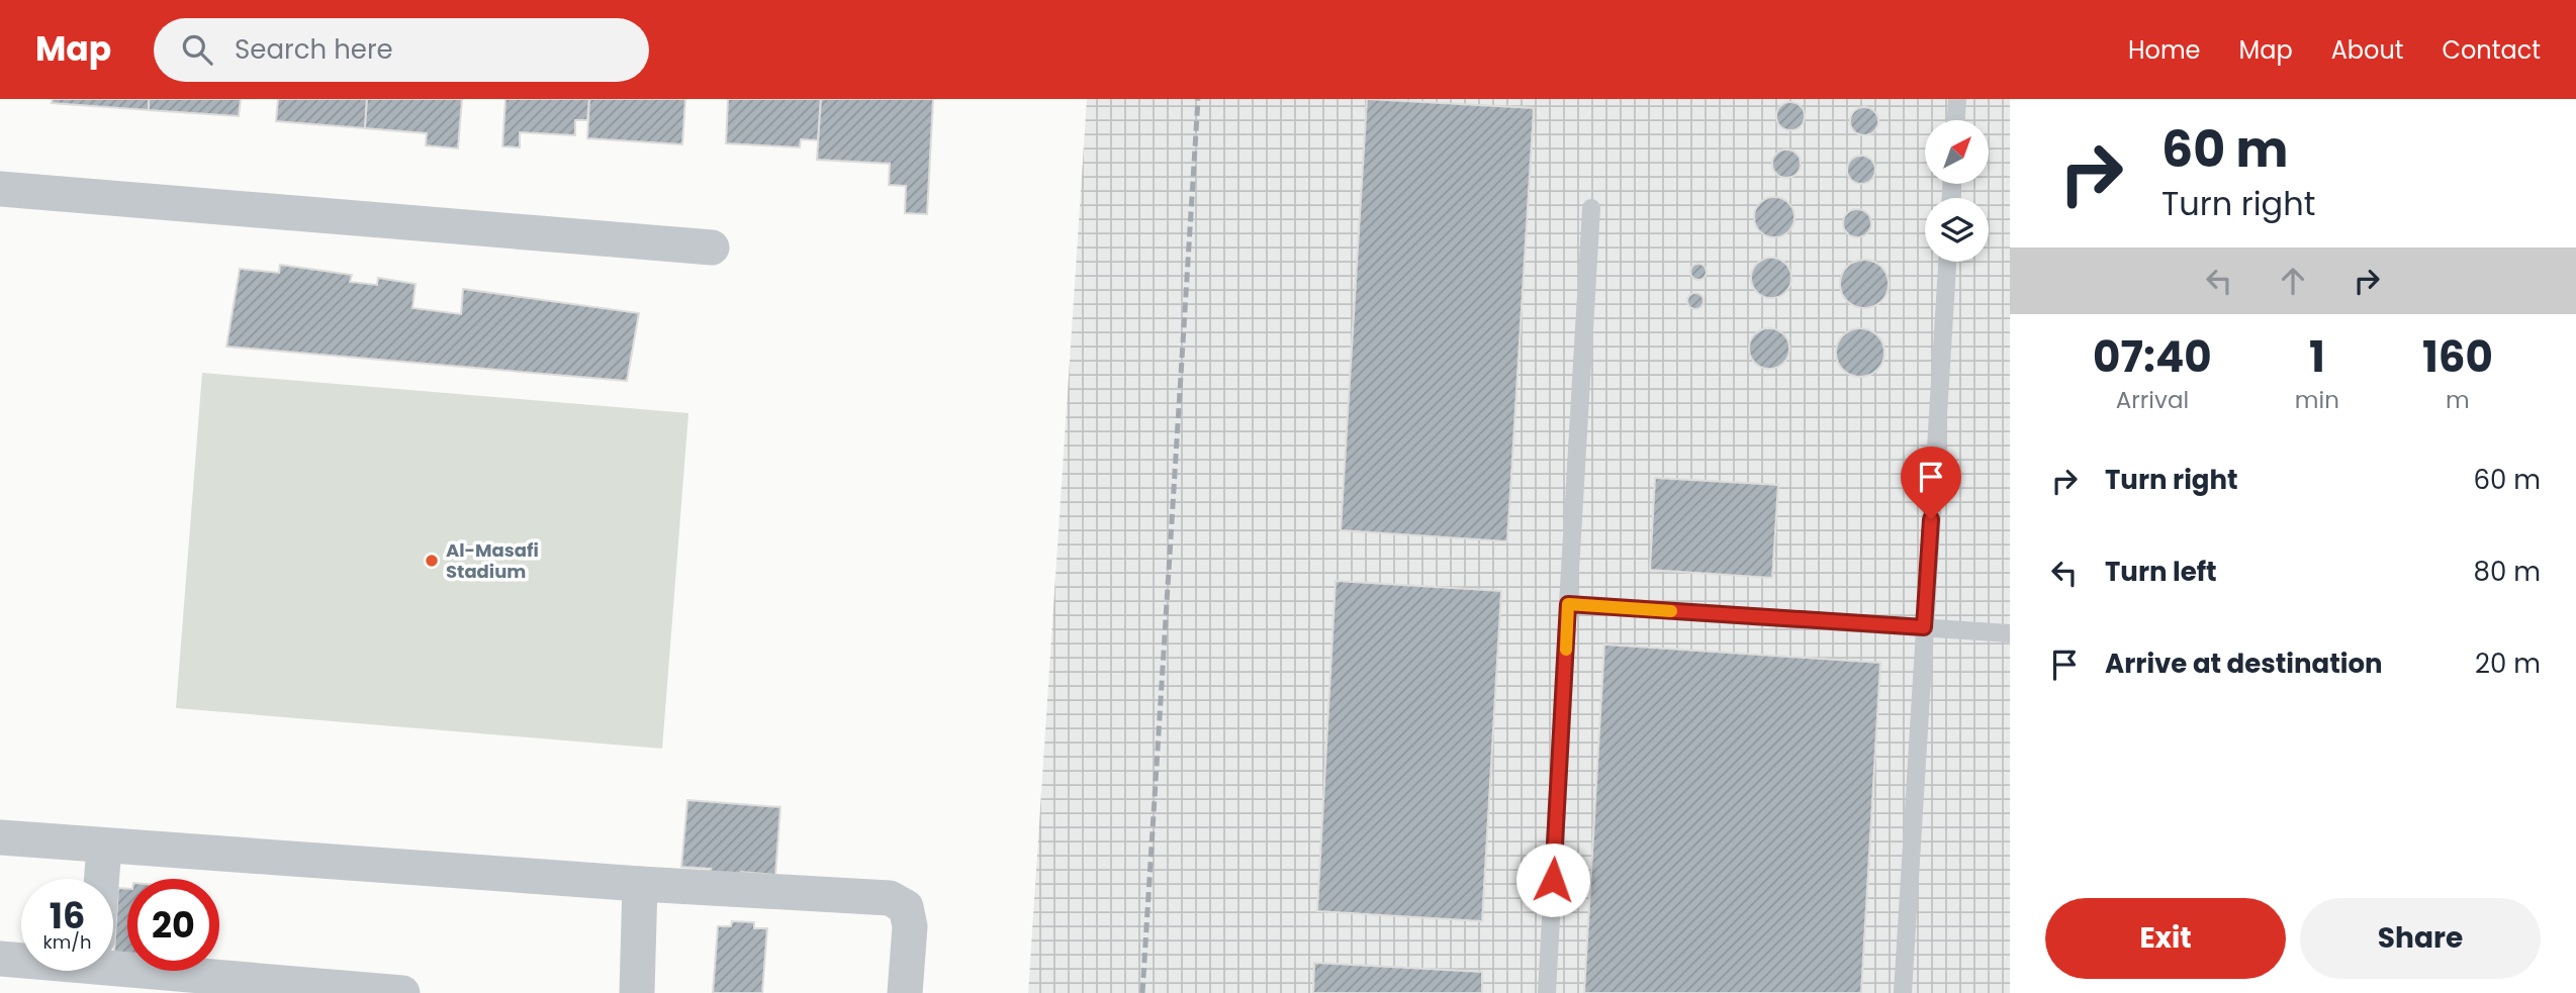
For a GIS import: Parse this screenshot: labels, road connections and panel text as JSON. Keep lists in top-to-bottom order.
{
  "places": ["Al-Masafi Stadium"],
  "north": "top right",
  "page": {
    "header": "Map",
    "search": "Search here",
    "nav": [
      "Home",
      "Map",
      "About",
      "Contact"
    ],
    "turn": ["60 m", "Turn right"],
    "eta": [
      "07:40",
      "Arrival",
      "1",
      "min",
      "160",
      "m"
    ],
    "list": [
      {
        "name": "Turn right",
        "value": "60 m"
      },
      {
        "name": "Turn left",
        "value": "80 m"
      },
      {
        "name": "Arrive at destination",
        "value": "20 m"
      }
    ],
    "speed": "16 km/h",
    "limit": "20",
    "buttons": ["Exit", "Share"]
  }
}
